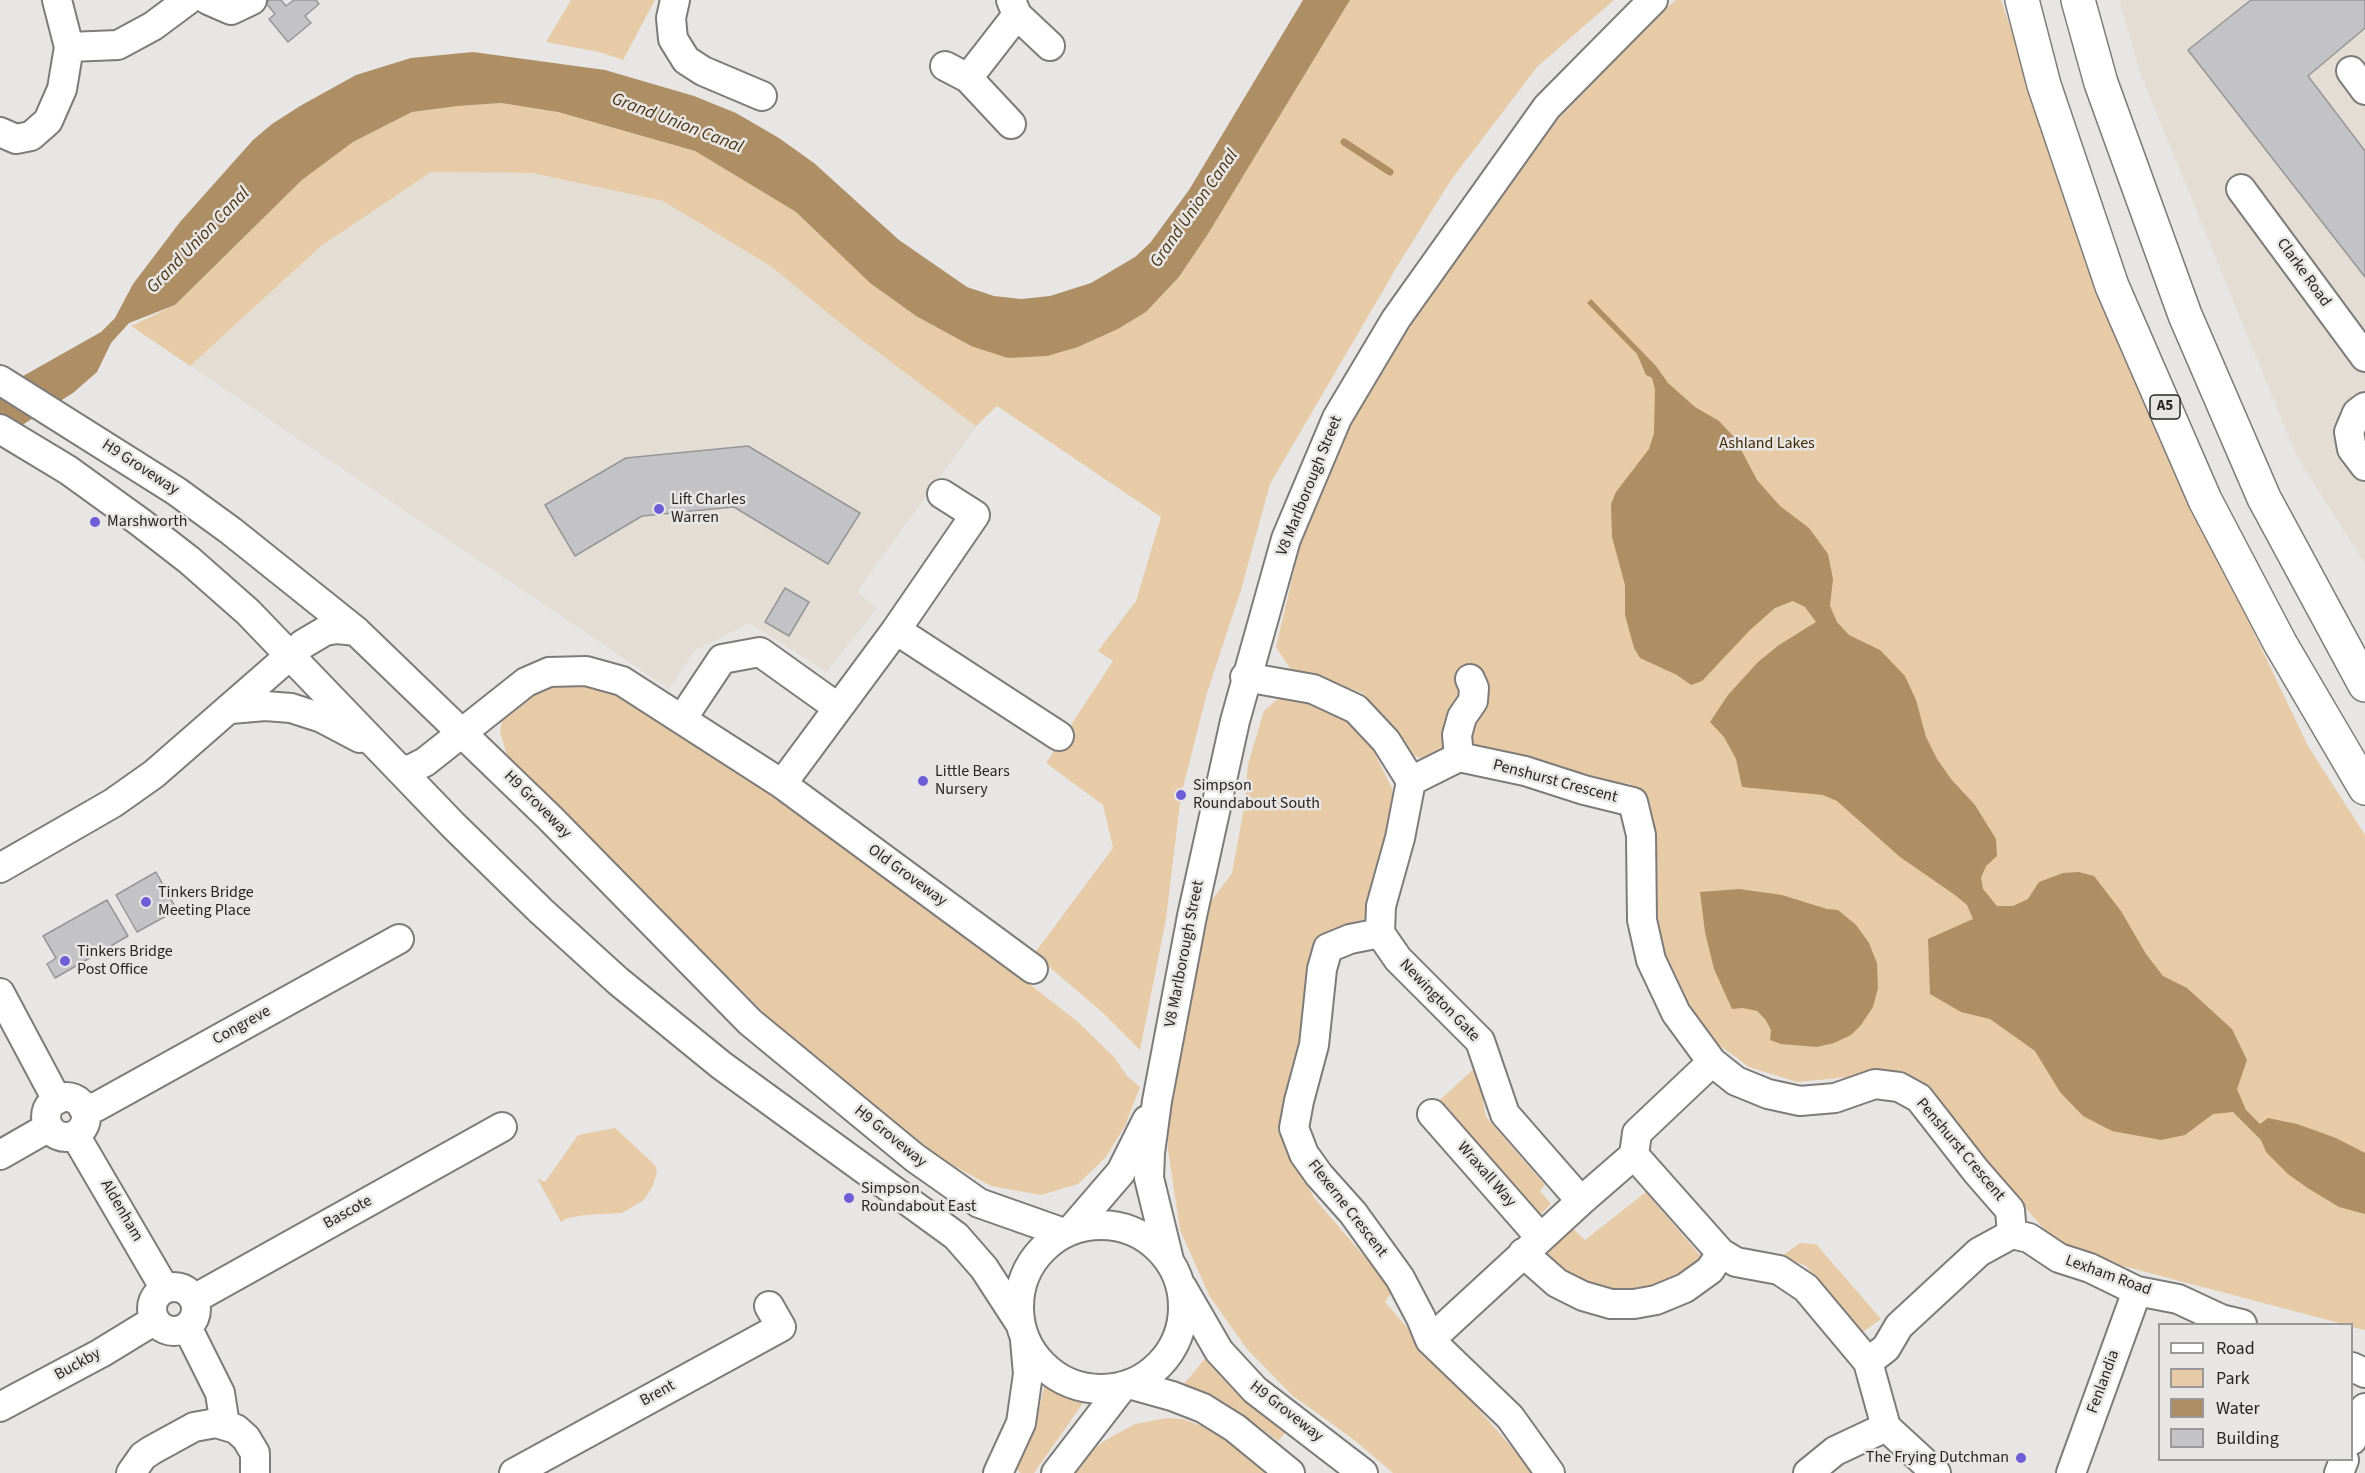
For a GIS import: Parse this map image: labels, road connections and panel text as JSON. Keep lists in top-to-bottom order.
{
  "streets": {
    "highway": ["A5"],
    "street": [
      "Clarke Road",
      "H9 Groveway",
      "V8 Marlborough Street",
      "Penshurst Crescent",
      "Old Groveway",
      "Newington Gate",
      "Congreve",
      "Wraxall Way",
      "Flexerne Crescent",
      "Aldenham",
      "Bascote",
      "Lexham Road",
      "Buckby",
      "Fenlandia",
      "Brent"
    ]
  },
  "crossings": [
    ["H9 Groveway", "V8 Marlborough Street"],
    ["H9 Groveway", "Old Groveway"],
    ["Penshurst Crescent", "Lexham Road"],
    ["Newington Gate", "Flexerne Crescent"],
    ["Aldenham", "Bascote"],
    ["Aldenham", "Buckby"],
    ["Bascote", "Buckby"],
    ["Lexham Road", "Fenlandia"]
  ],
  "water": ["Grand Union Canal"],
  "parks": ["Ashland Lakes"],
  "places": [
    "Lift Charles Warren",
    "Marshworth",
    "Little Bears Nursery",
    "Simpson Roundabout South",
    "Tinkers Bridge Meeting Place",
    "Tinkers Bridge Post Office",
    "Simpson Roundabout East",
    "The Frying Dutchman"
  ],
  "legend": [
    "Road",
    "Park",
    "Water",
    "Building"
  ]
}
